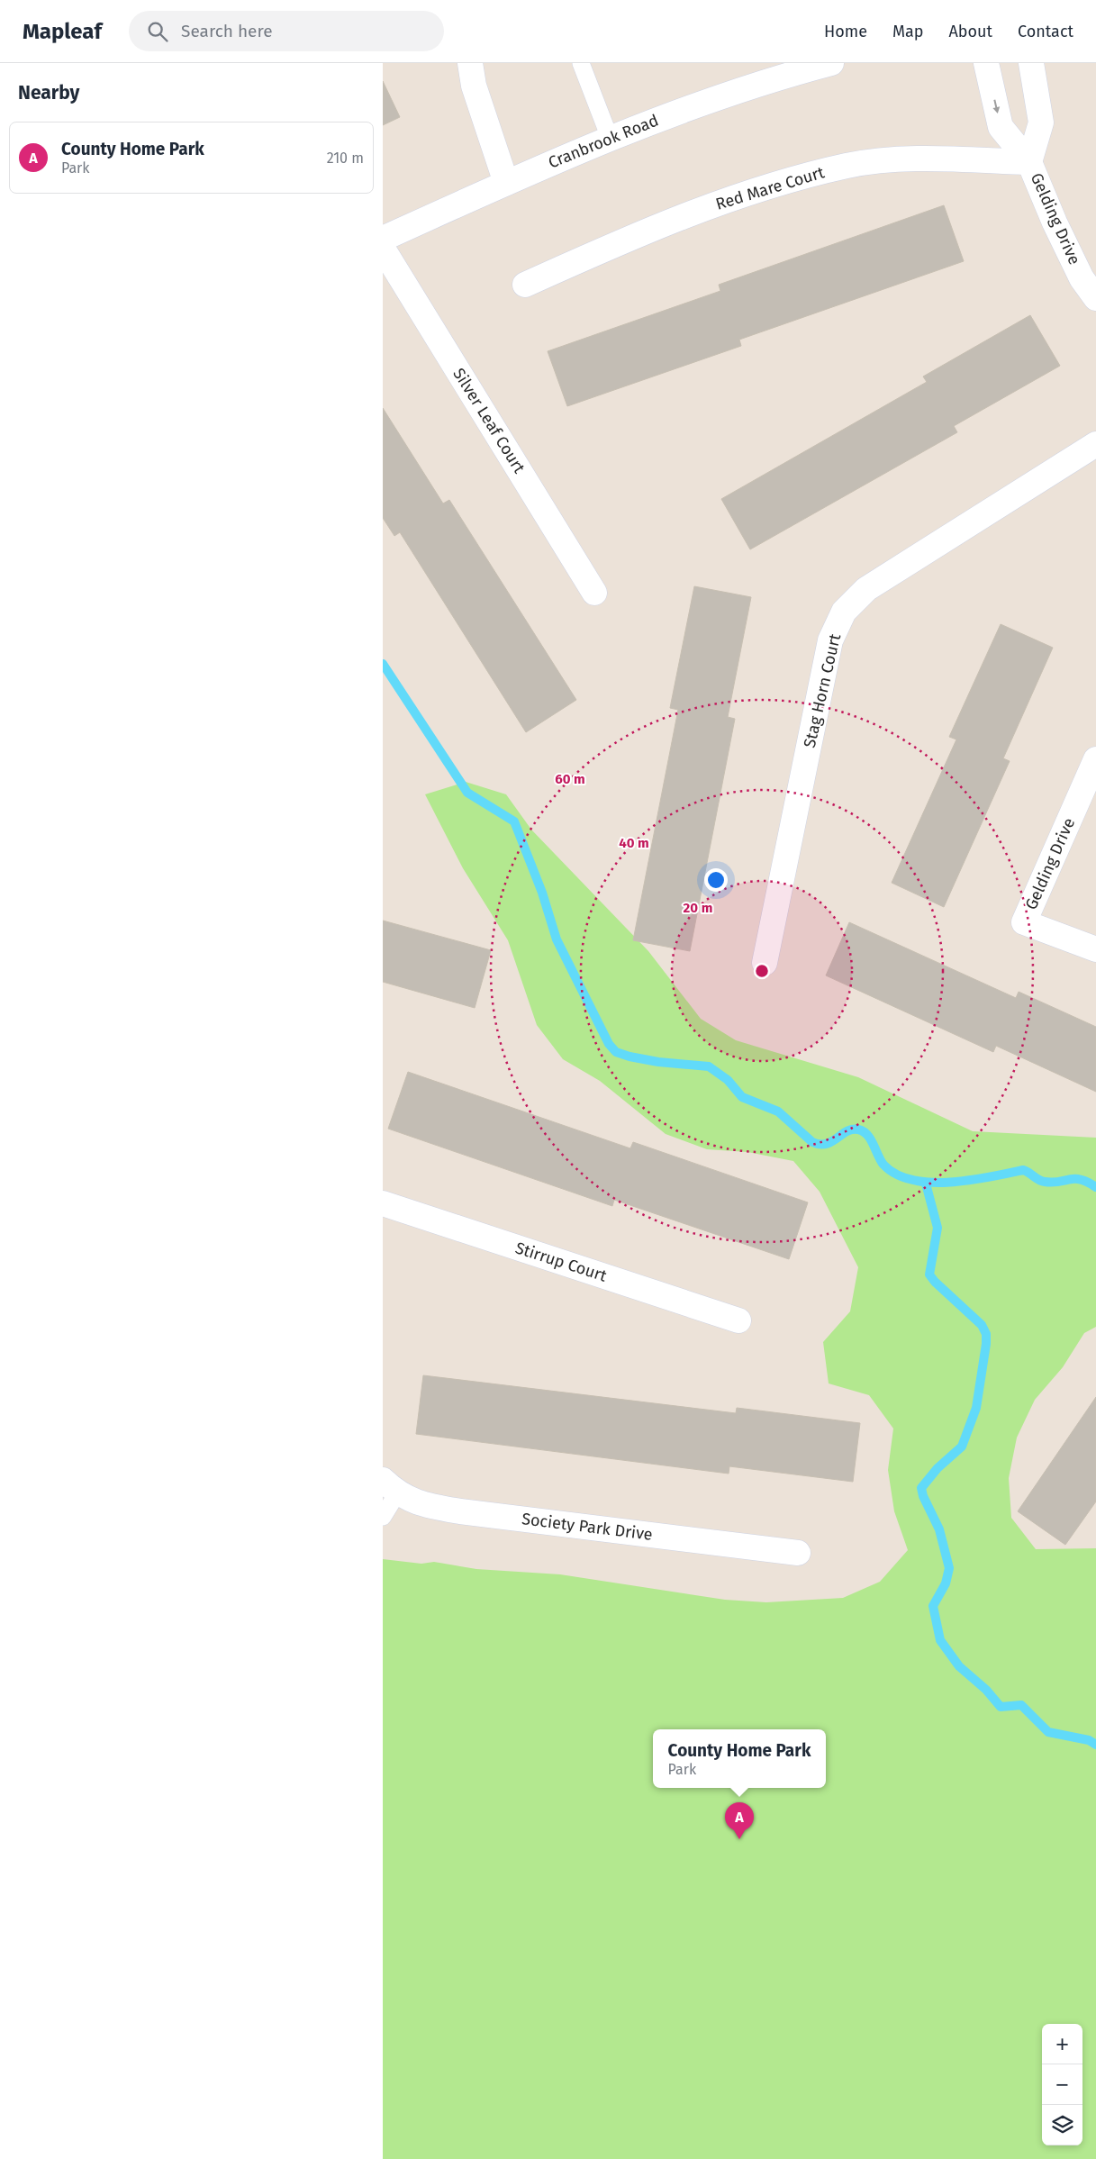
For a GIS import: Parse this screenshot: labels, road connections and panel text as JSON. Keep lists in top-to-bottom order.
{
  "streets": {
    "street": [
      "Cranbrook Road",
      "Red Mare Court",
      "Gelding Drive",
      "Silver Leaf Court",
      "Stag Horn Court",
      "Stirrup Court",
      "Society Park Drive"
    ]
  },
  "crossings": [
    ["Red Mare Court", "Gelding Drive"]
  ],
  "page": {
    "header": "Mapleaf",
    "search": "Search here",
    "nav": [
      "Home",
      "Map",
      "About",
      "Contact"
    ],
    "heading": "Nearby",
    "list": [
      {
        "mark": "A",
        "name": "County Home Park",
        "note": "Park",
        "value": "210 m"
      }
    ],
    "popup": ["County Home Park", "Park"],
    "pins": "A",
    "map_buttons": ["+", "−"]
  },
  "rings": ["60 m", "40 m", "20 m"]
}
